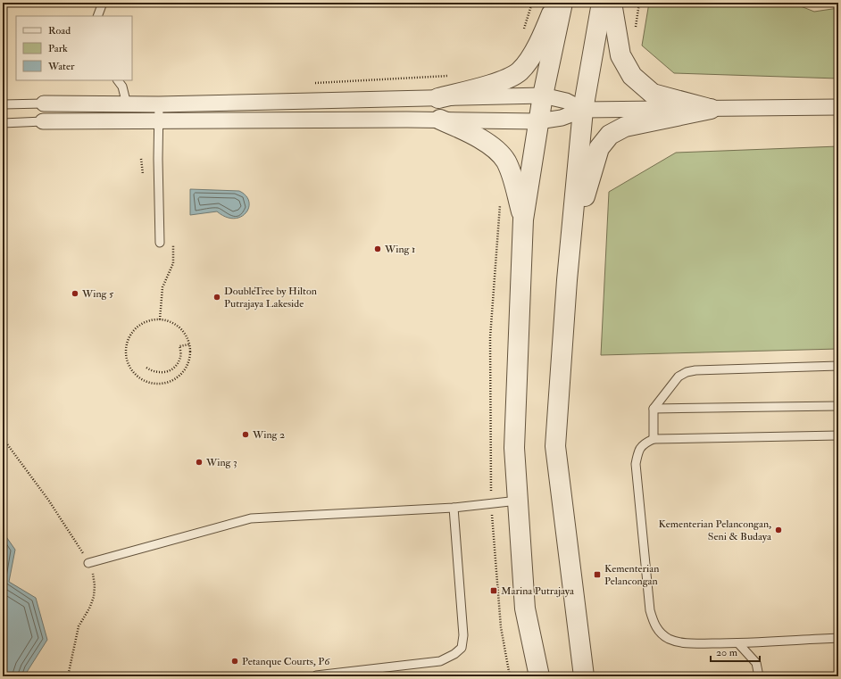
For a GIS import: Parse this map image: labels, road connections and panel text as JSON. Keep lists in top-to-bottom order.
{
  "places": {
    "other": [
      "Wing 1",
      "Wing 5",
      "DoubleTree by Hilton Putrajaya Lakeside",
      "Wing 2",
      "Wing 3",
      "Kementerian Pelancongan, Seni & Budaya",
      "Petanque Courts, P6"
    ],
    "transit": ["Kementerian Pelancongan", "Marina Putrajaya"]
  },
  "legend": ["Road", "Park", "Water"],
  "scale_bar": "20 m"
}
